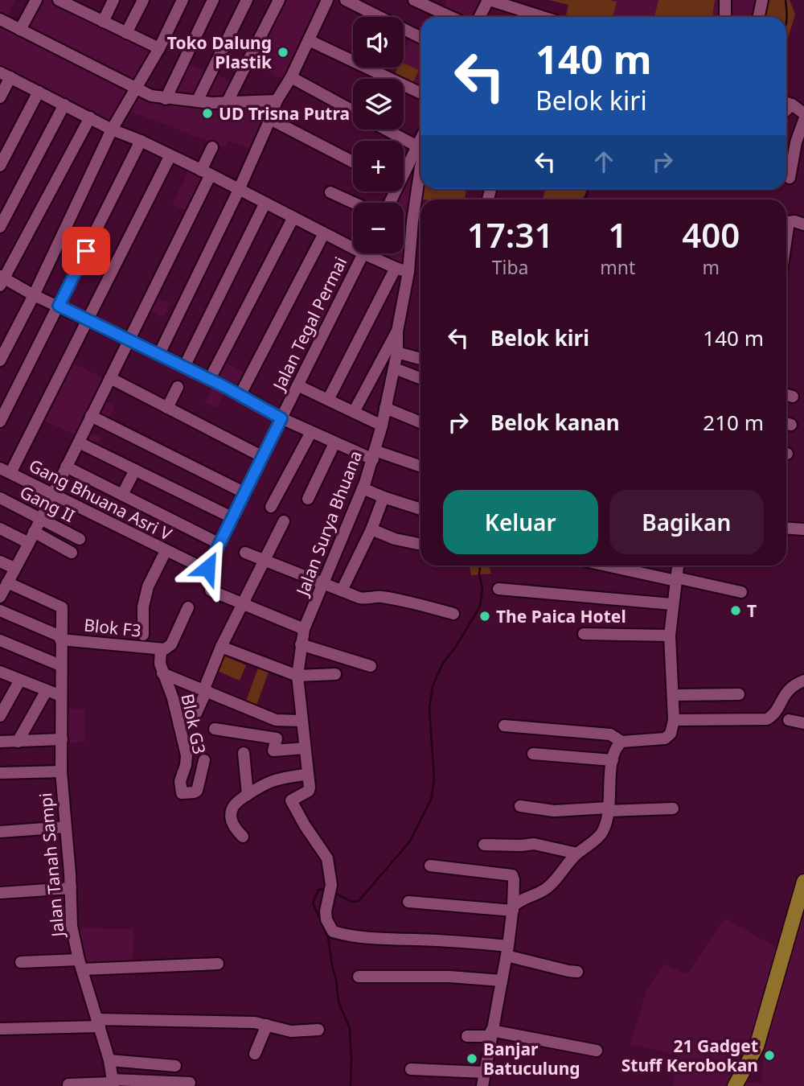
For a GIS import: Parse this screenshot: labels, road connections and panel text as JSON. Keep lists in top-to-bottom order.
{
  "streets": {
    "street": [
      "Jalan Tegal Permai",
      "Gang Bhuana Asri V",
      "Gang II",
      "Jalan Surya Bhuana",
      "Blok F3",
      "Blok G3",
      "Jalan Tanah Sampi"
    ]
  },
  "crossings": [
    ["Jalan Tegal Permai", "Gang Bhuana Asri V"],
    ["Blok F3", "Blok G3"],
    ["Blok F3", "Jalan Tanah Sampi"]
  ],
  "places": [
    "Toko Dalung Plastik",
    "UD Trisna Putra",
    "T",
    "The Paica Hotel",
    "21 Gadget Stuff Kerobokan",
    "Banjar Batuculung"
  ],
  "page": {
    "map_buttons": ["+", "−"],
    "turn": ["140 m", "Belok kiri"],
    "eta": [
      "17:31",
      "Tiba",
      "1",
      "mnt",
      "400",
      "m"
    ],
    "list": [
      {
        "name": "Belok kiri",
        "value": "140 m"
      },
      {
        "name": "Belok kanan",
        "value": "210 m"
      }
    ],
    "buttons": ["Keluar", "Bagikan"]
  }
}
